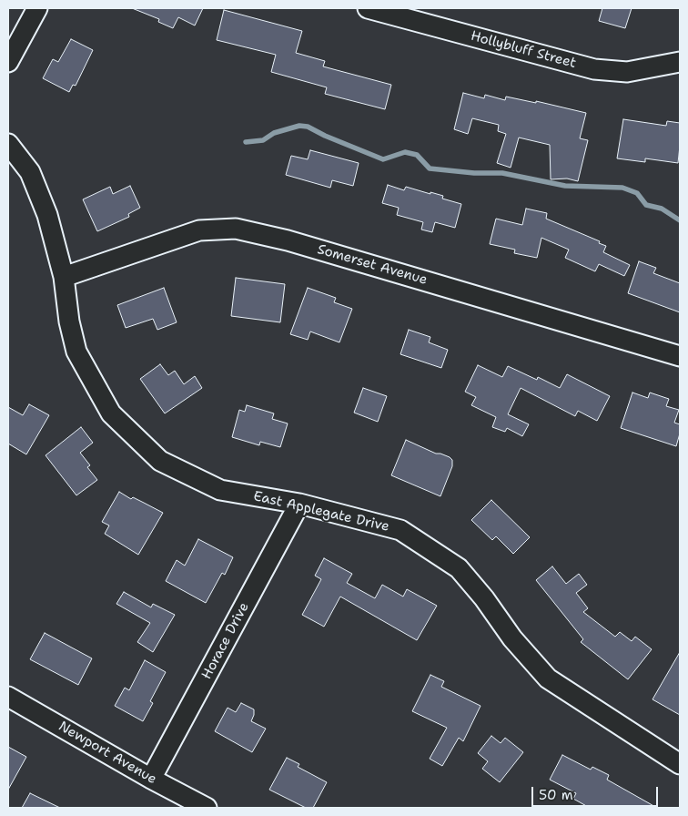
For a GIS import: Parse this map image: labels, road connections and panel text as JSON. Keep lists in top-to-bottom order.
{
  "streets": {
    "street": [
      "Hollybluff Street",
      "Somerset Avenue",
      "East Applegate Drive",
      "Horace Drive",
      "Newport Avenue"
    ]
  },
  "crossings": [
    ["Somerset Avenue", "East Applegate Drive"],
    ["East Applegate Drive", "Horace Drive"],
    ["Horace Drive", "Newport Avenue"]
  ],
  "scale_bar": "50 m"
}
